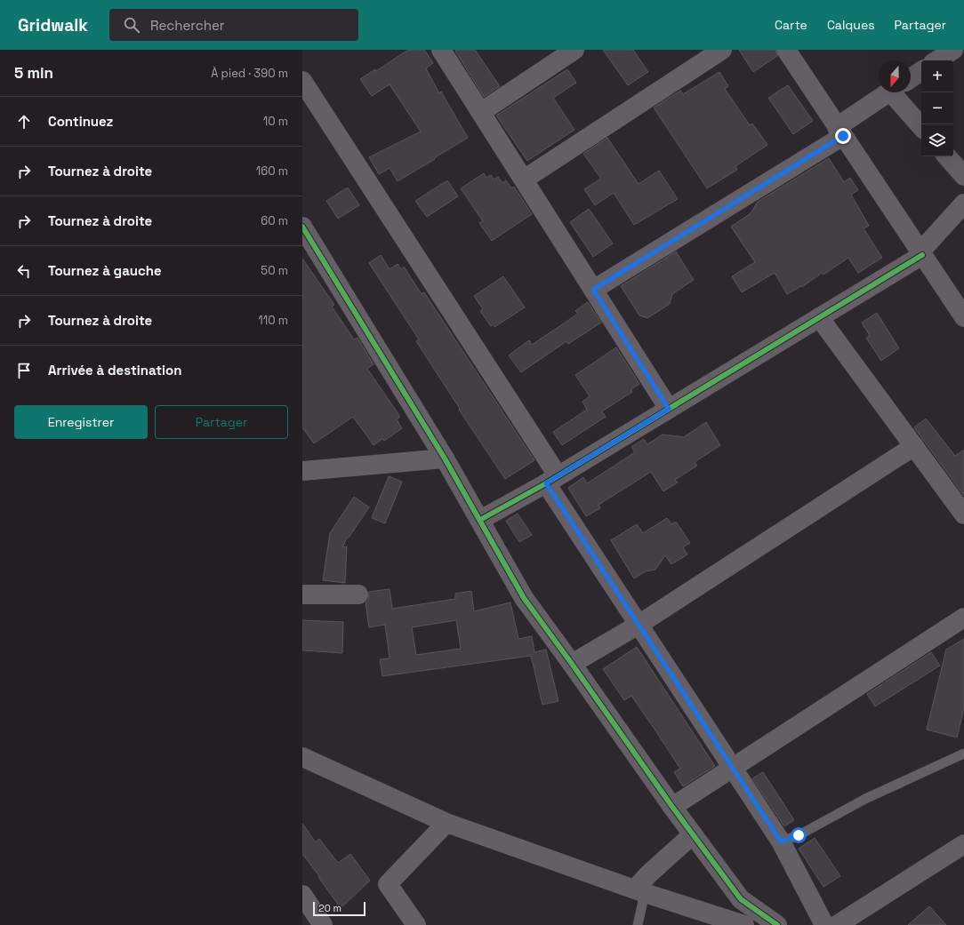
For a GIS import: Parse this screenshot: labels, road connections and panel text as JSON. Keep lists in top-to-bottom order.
{
  "scale_bar": "20 m",
  "north": "bottom",
  "page": {
    "header": "Gridwalk",
    "search": "Rechercher",
    "nav": ["Carte", "Calques", "Partager"],
    "heading": ["5 min", "À pied · 390 m"],
    "map_buttons": ["+", "−"],
    "list": [
      ["Continuez", "10 m"],
      ["Tournez à droite", "160 m"],
      ["Tournez à droite", "60 m"],
      ["Tournez à gauche", "50 m"],
      ["Tournez à droite", "110 m"],
      "Arrivée à destination"
    ],
    "buttons": ["Enregistrer", "Partager"],
    "scale": "20 m"
  }
}
